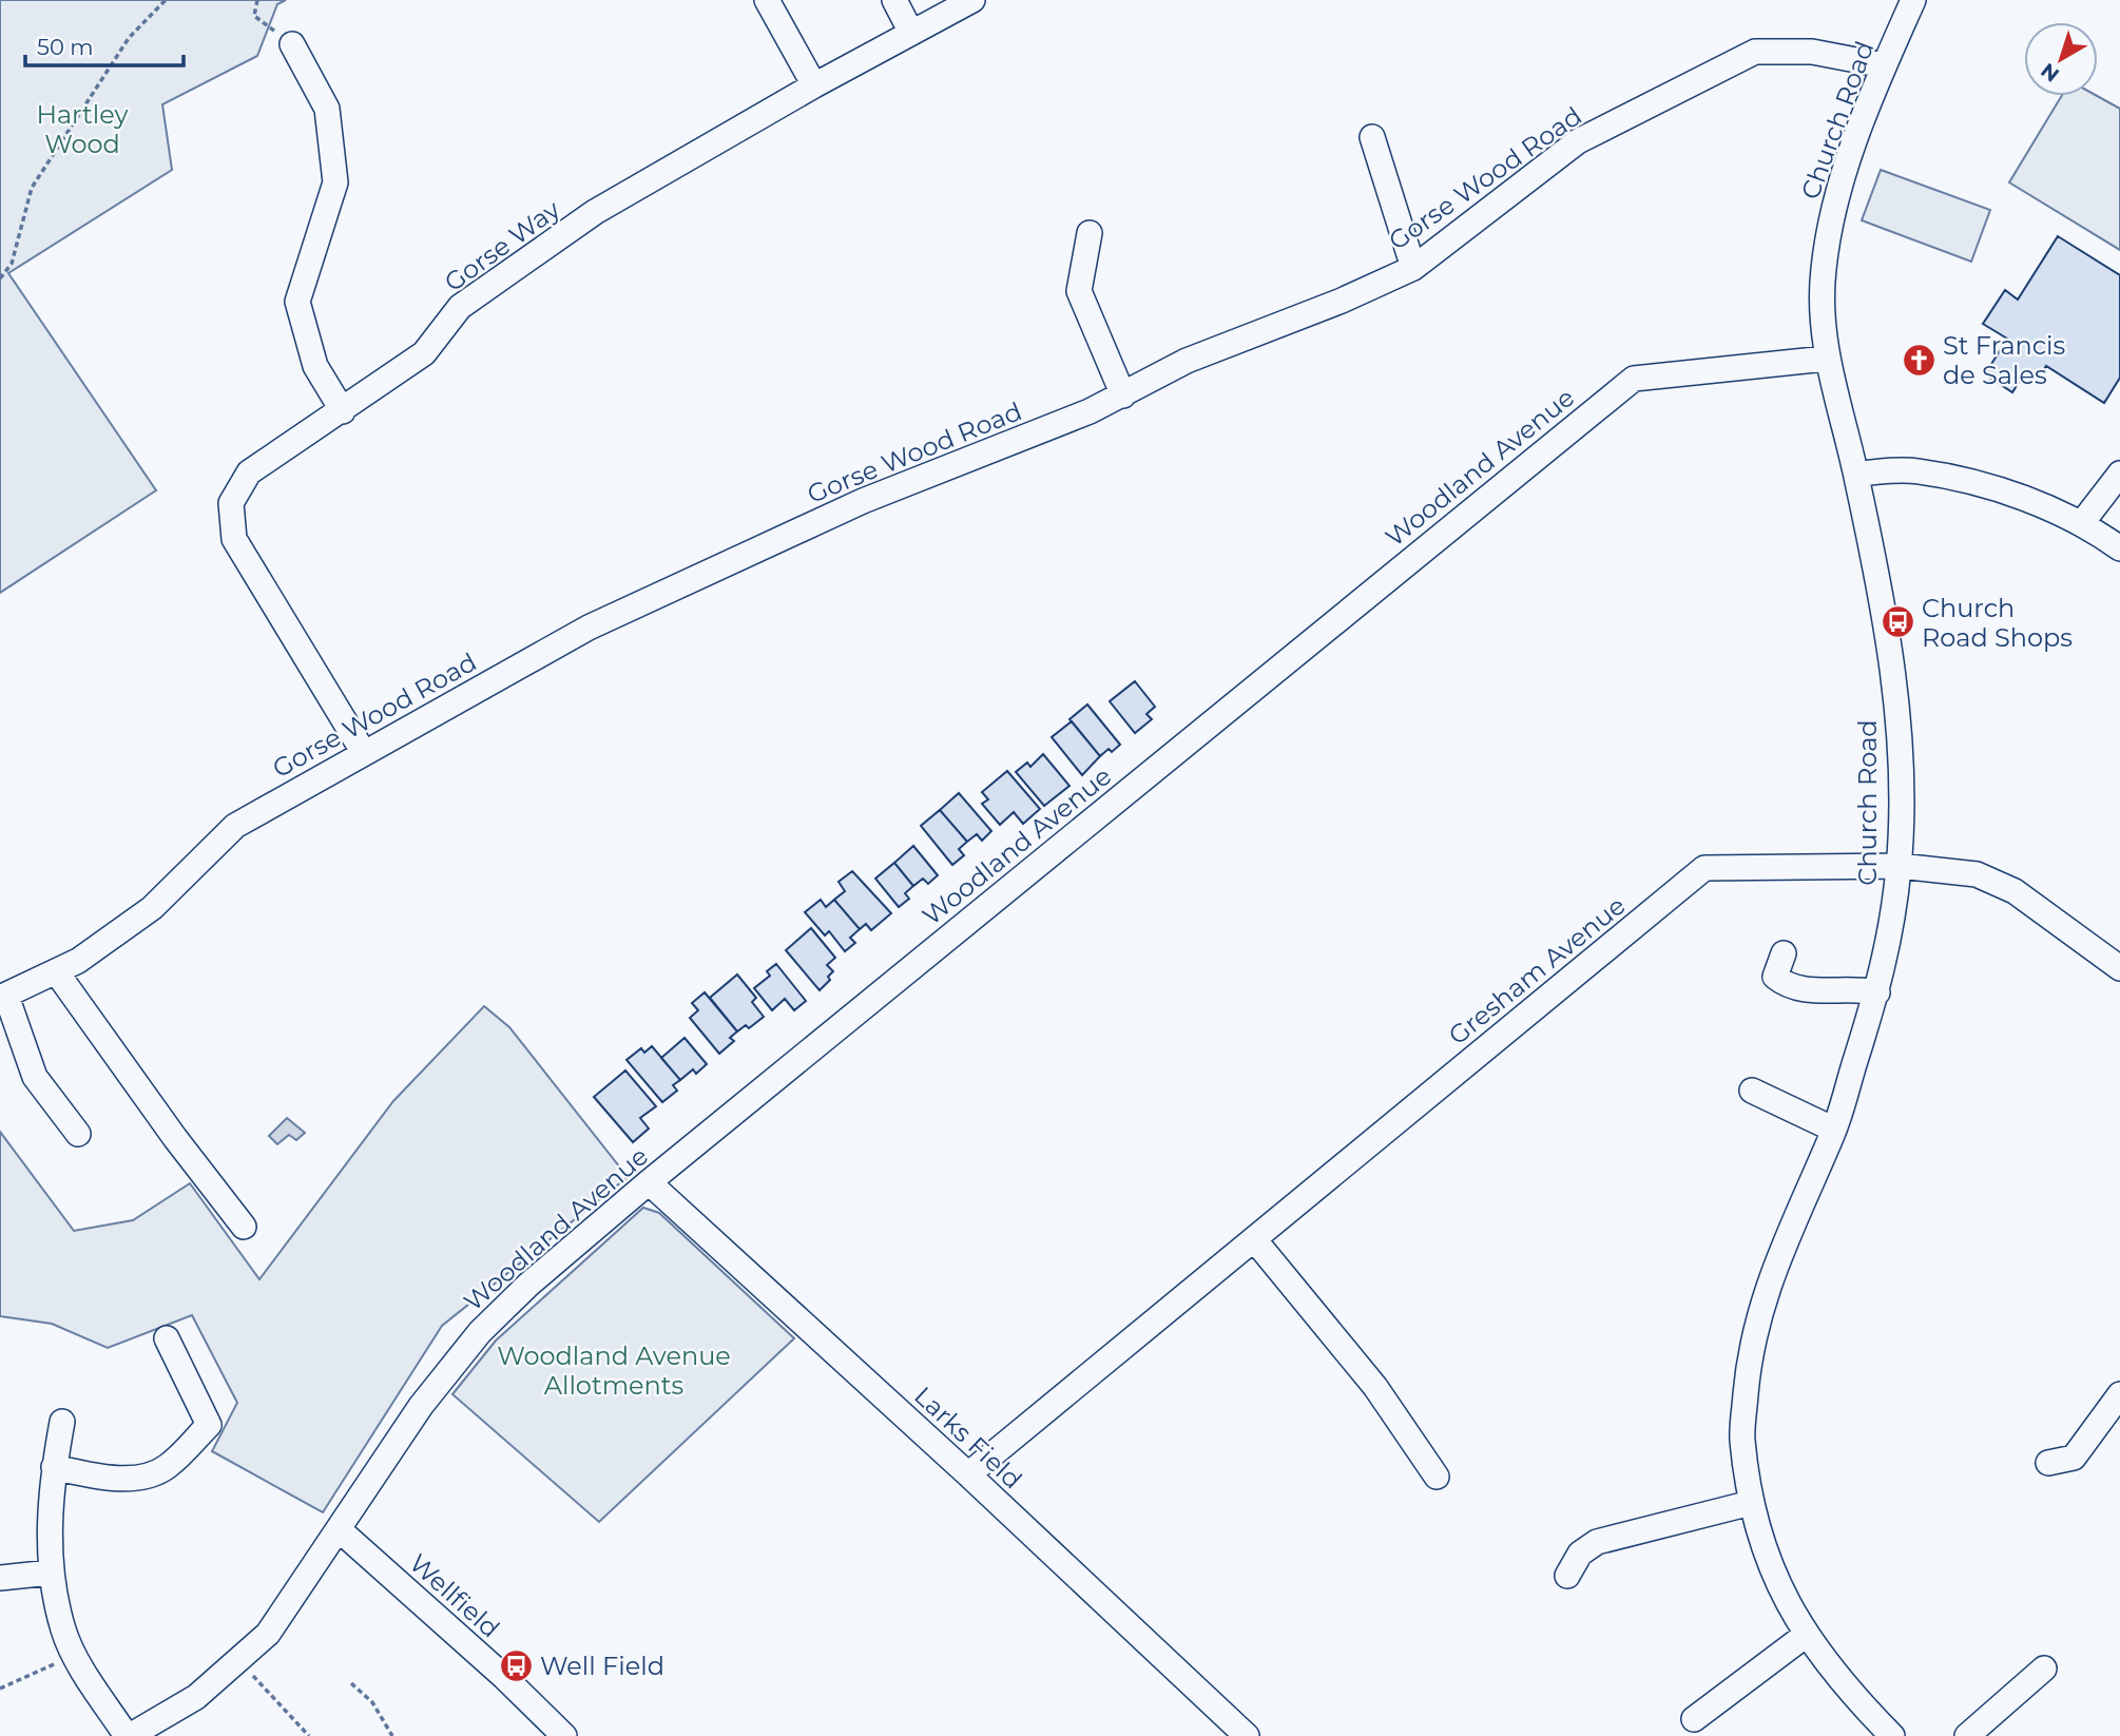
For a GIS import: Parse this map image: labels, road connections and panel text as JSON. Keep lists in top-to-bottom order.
{
  "streets": {
    "street": [
      "Church Road",
      "Gorse Wood Road",
      "Gorse Way",
      "Woodland Avenue",
      "Gresham Avenue",
      "Larks Field",
      "Wellfield"
    ]
  },
  "crossings": [
    ["Church Road", "Gorse Wood Road"],
    ["Church Road", "Woodland Avenue"],
    ["Church Road", "Gresham Avenue"],
    ["Gorse Wood Road", "Gorse Way"],
    ["Woodland Avenue", "Larks Field"],
    ["Woodland Avenue", "Wellfield"],
    ["Gresham Avenue", "Larks Field"]
  ],
  "parks": ["Hartley Wood", "Woodland Avenue Allotments"],
  "places": {
    "church": ["St Francis de Sales"],
    "bus stop": ["Church Road Shops", "Well Field"]
  },
  "scale_bar": "50 m",
  "north": "bottom left"
}
